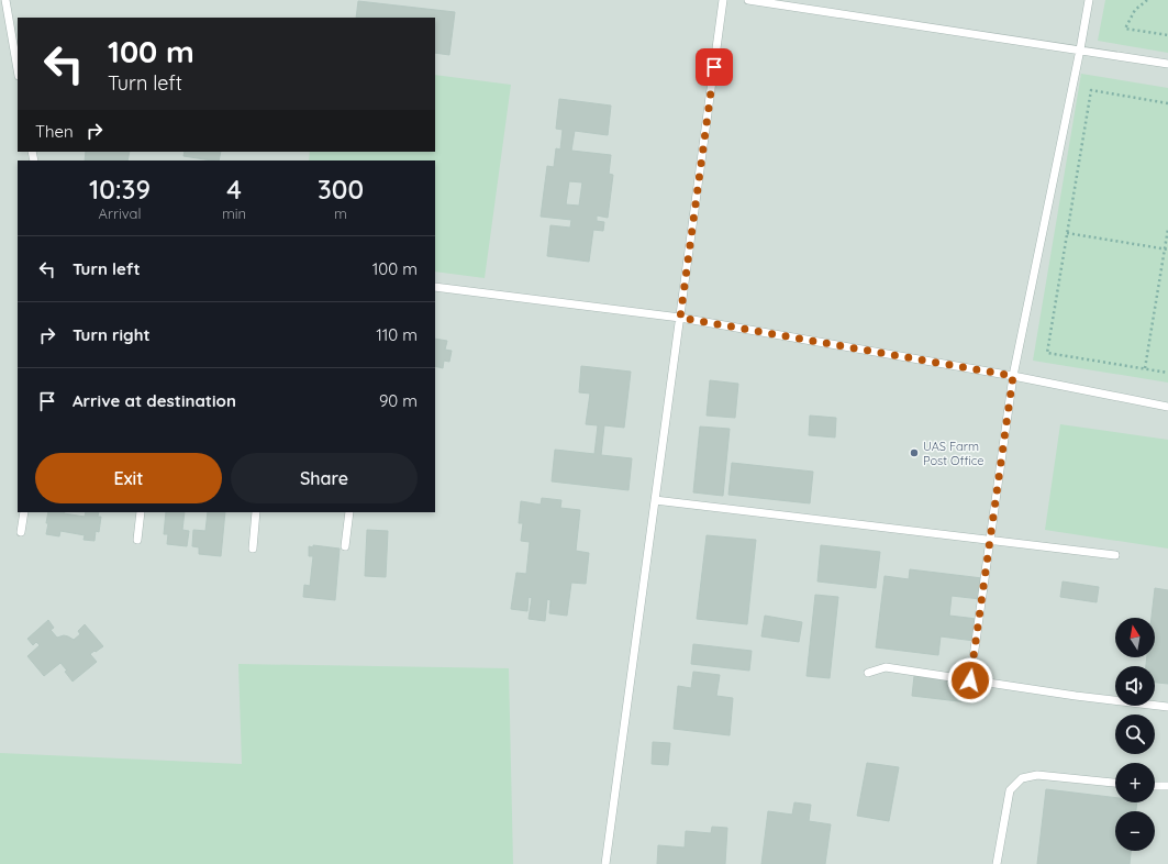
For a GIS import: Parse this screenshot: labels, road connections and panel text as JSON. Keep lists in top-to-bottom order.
{
  "places": ["UAS Farm Post Office"],
  "north": "top",
  "page": {
    "turn": ["100 m", "Turn left"],
    "then": "Then",
    "eta": [
      "10:39",
      "Arrival",
      "4",
      "min",
      "300",
      "m"
    ],
    "list": [
      {
        "name": "Turn left",
        "value": "100 m"
      },
      {
        "name": "Turn right",
        "value": "110 m"
      },
      {
        "name": "Arrive at destination",
        "value": "90 m"
      }
    ],
    "buttons": ["Exit", "Share"],
    "map_buttons": ["+", "−"]
  }
}
